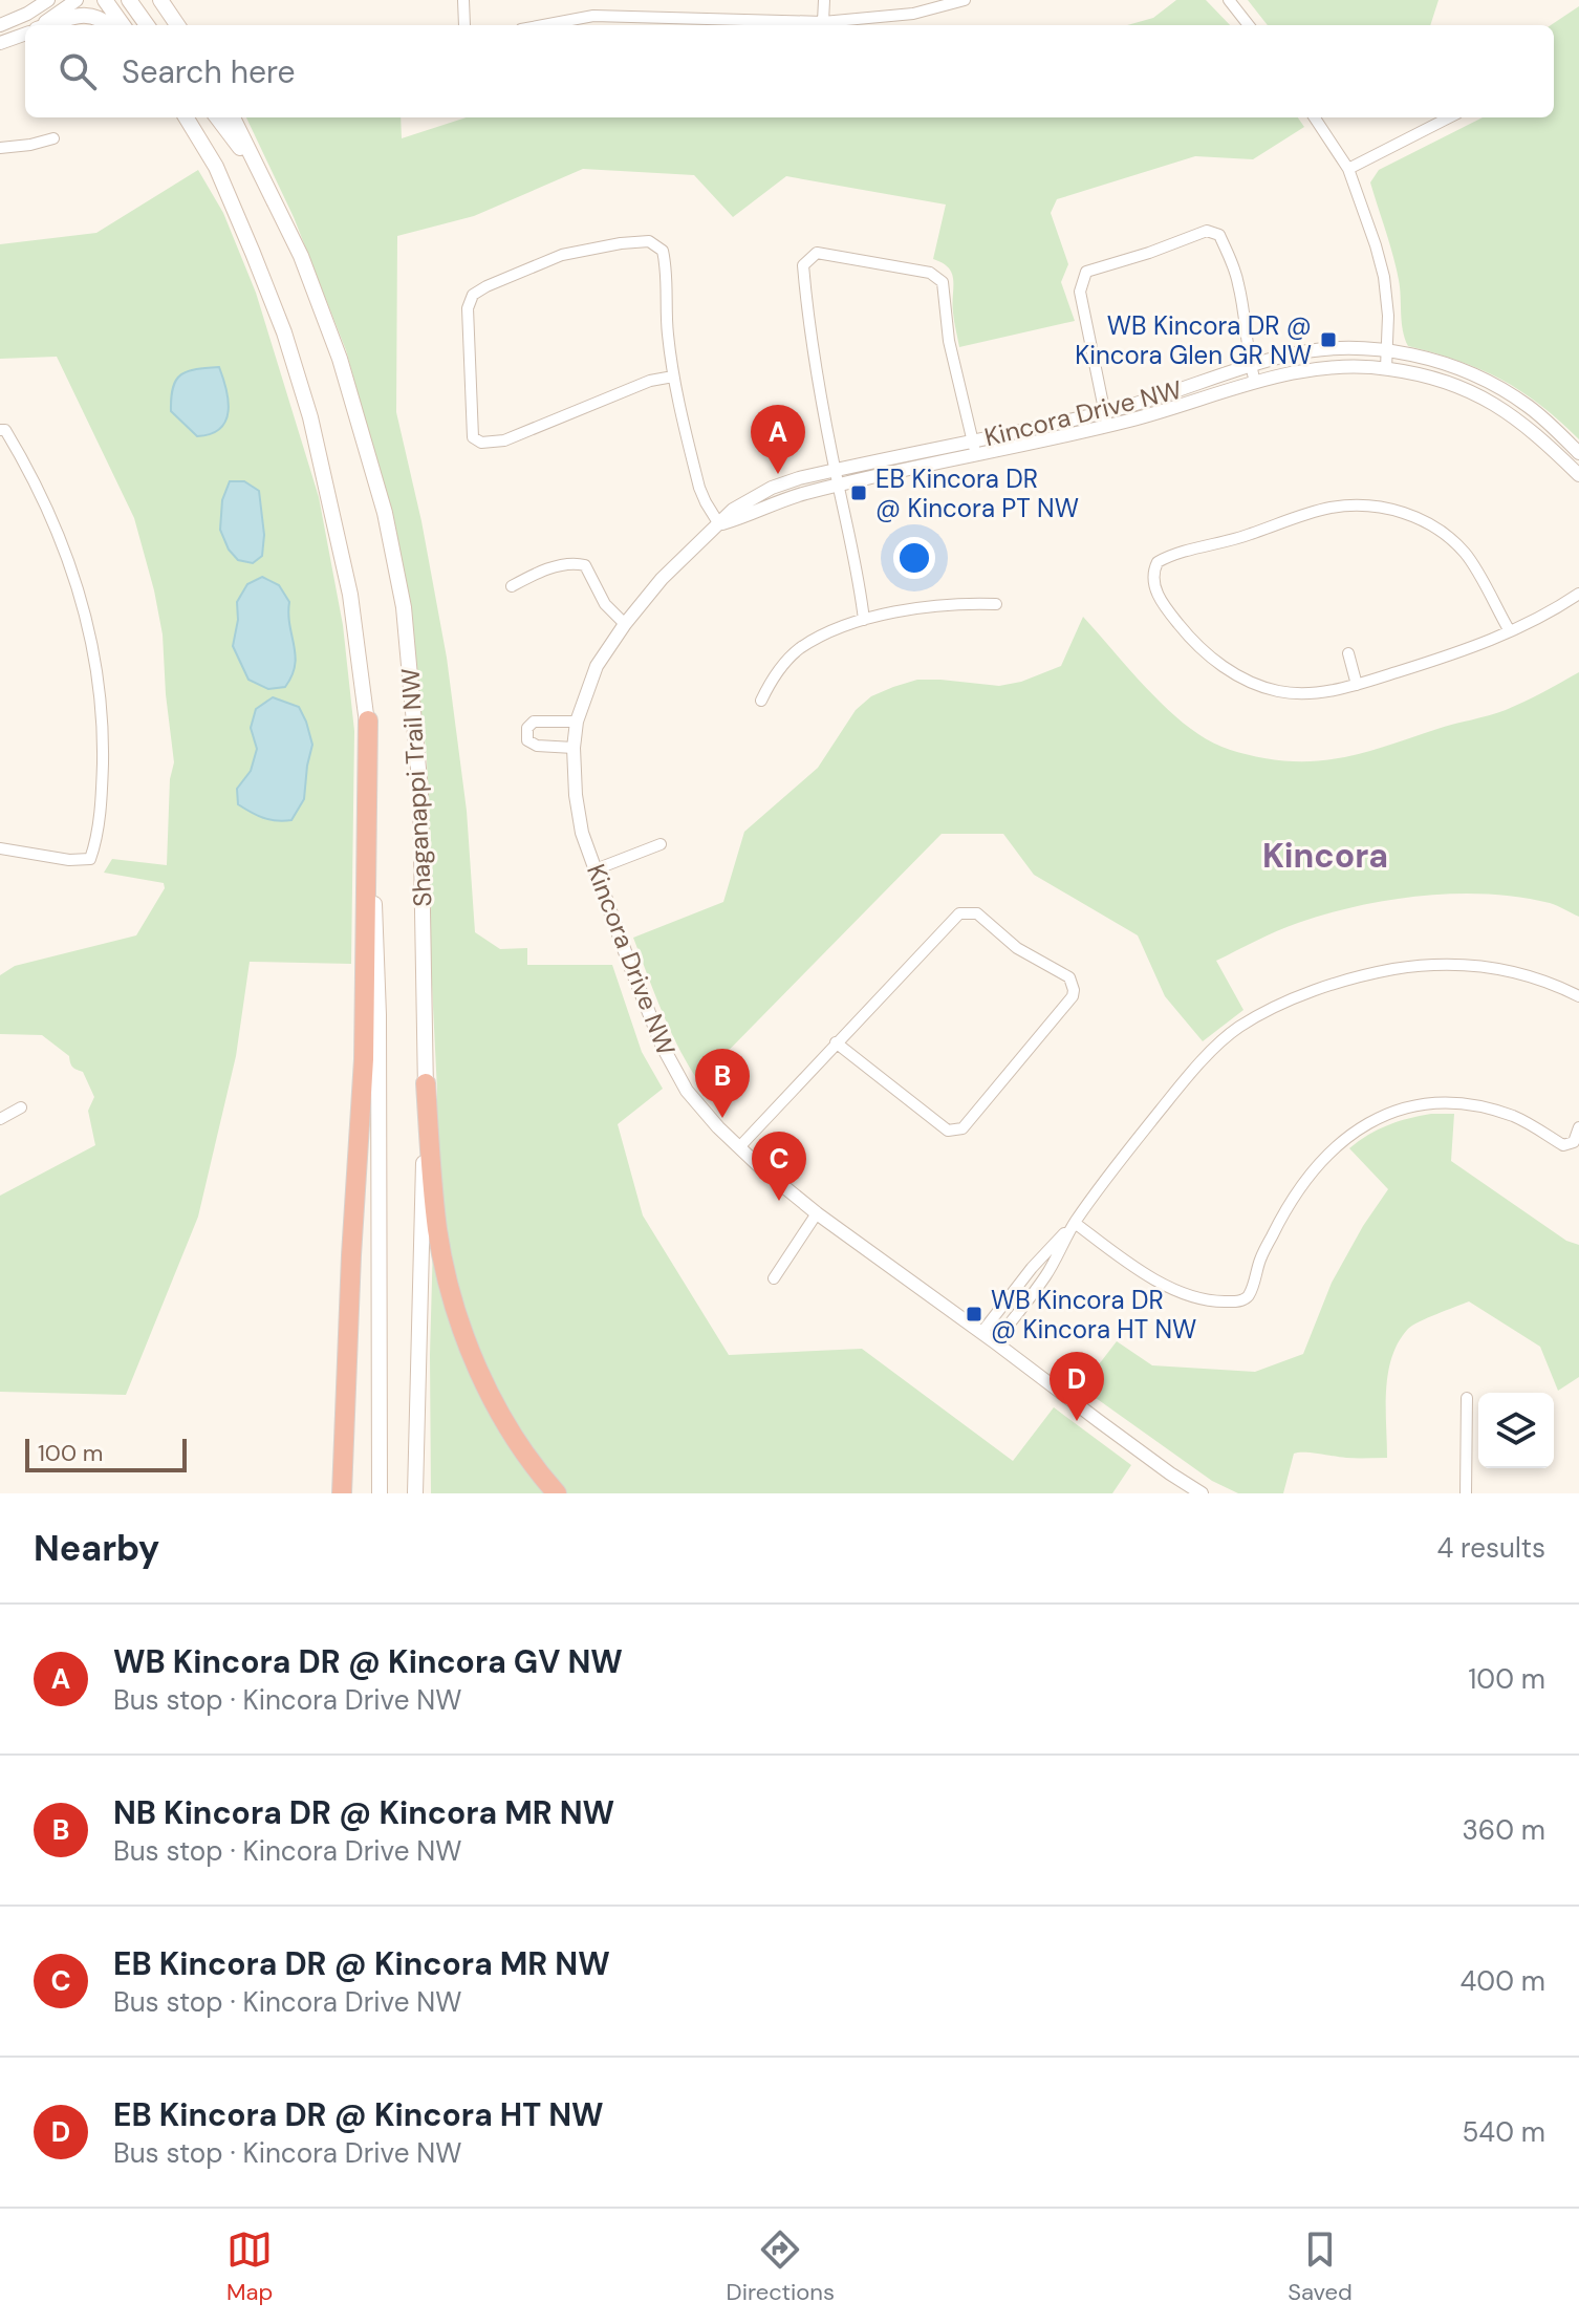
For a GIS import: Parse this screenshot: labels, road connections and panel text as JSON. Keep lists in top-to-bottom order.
{
  "streets": {
    "main road": ["Shaganappi Trail NW"],
    "street": ["Kincora Drive NW"]
  },
  "districts": ["Kincora"],
  "places": {
    "transit": ["WB Kincora DR @ Kincora Glen GR NW", "EB Kincora DR @ Kincora PT NW", "WB Kincora DR @ Kincora HT NW"]
  },
  "scale_bar": "100 m",
  "page": {
    "search": "Search here",
    "pins": [
      "A",
      "B",
      "C",
      "D"
    ],
    "scale": "100 m",
    "heading": ["Nearby", "4 results"],
    "list": [
      {
        "mark": "A",
        "name": "WB Kincora DR @ Kincora GV NW",
        "note": "Bus stop · Kincora Drive NW",
        "value": "100 m"
      },
      {
        "mark": "B",
        "name": "NB Kincora DR @ Kincora MR NW",
        "note": "Bus stop · Kincora Drive NW",
        "value": "360 m"
      },
      {
        "mark": "C",
        "name": "EB Kincora DR @ Kincora MR NW",
        "note": "Bus stop · Kincora Drive NW",
        "value": "400 m"
      },
      {
        "mark": "D",
        "name": "EB Kincora DR @ Kincora HT NW",
        "note": "Bus stop · Kincora Drive NW",
        "value": "540 m"
      }
    ],
    "nav": ["Map", "Directions", "Saved"]
  }
}
